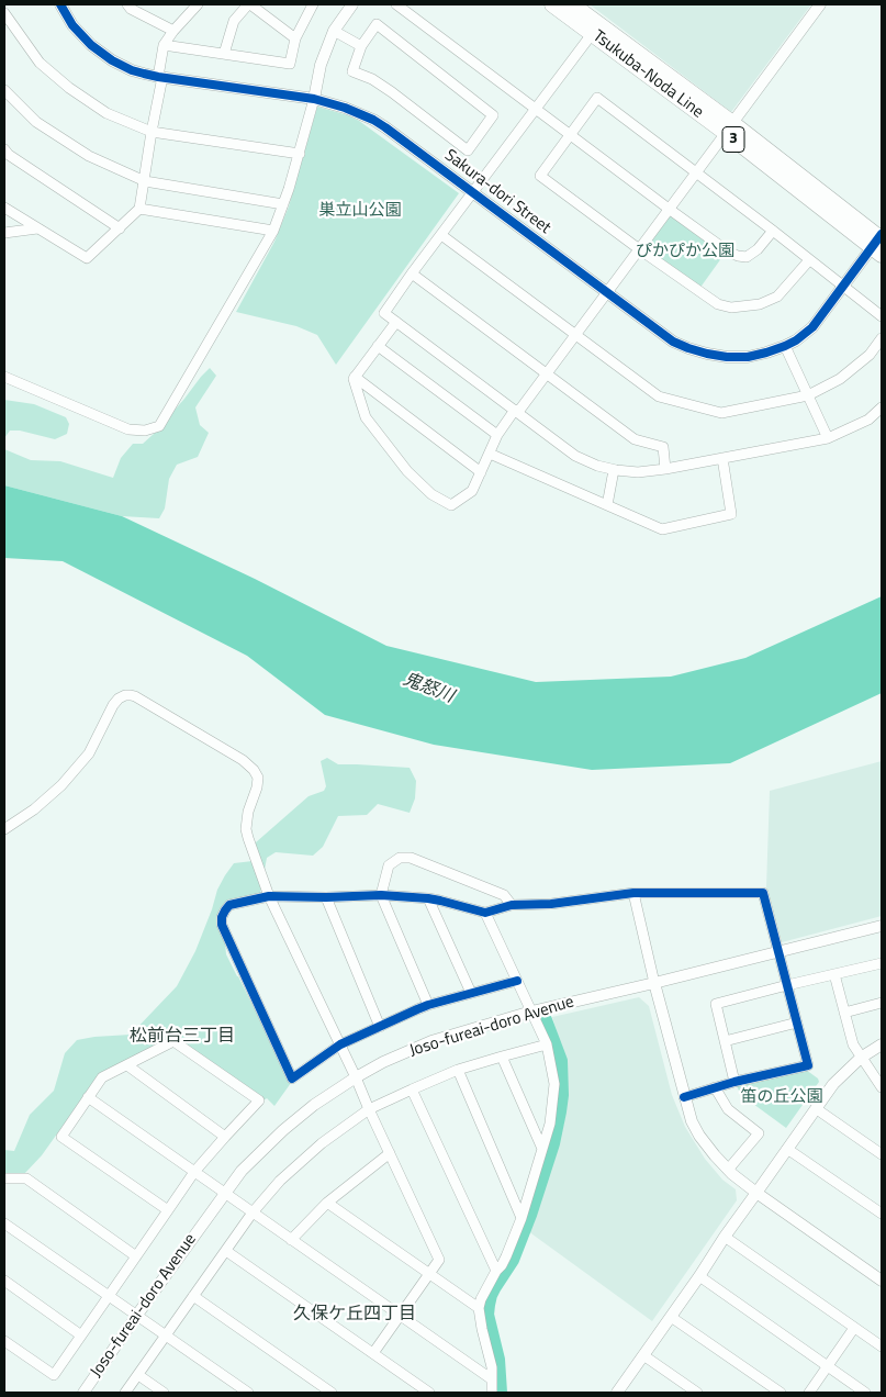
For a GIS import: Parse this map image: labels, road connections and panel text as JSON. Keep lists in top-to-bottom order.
{
  "streets": {
    "main road": ["Tsukuba-Noda Line", "3"],
    "street": ["Sakura-dori Street", "Joso-fureai-doro Avenue"]
  },
  "crossings": [
    ["Tsukuba-Noda Line", "Sakura-dori Street"]
  ],
  "districts": ["松前台三丁目", "久保ケ丘四丁目"],
  "water": ["鬼怒川"],
  "parks": ["巣立山公園", "ぴかぴか公園", "笛の丘公園"]
}
